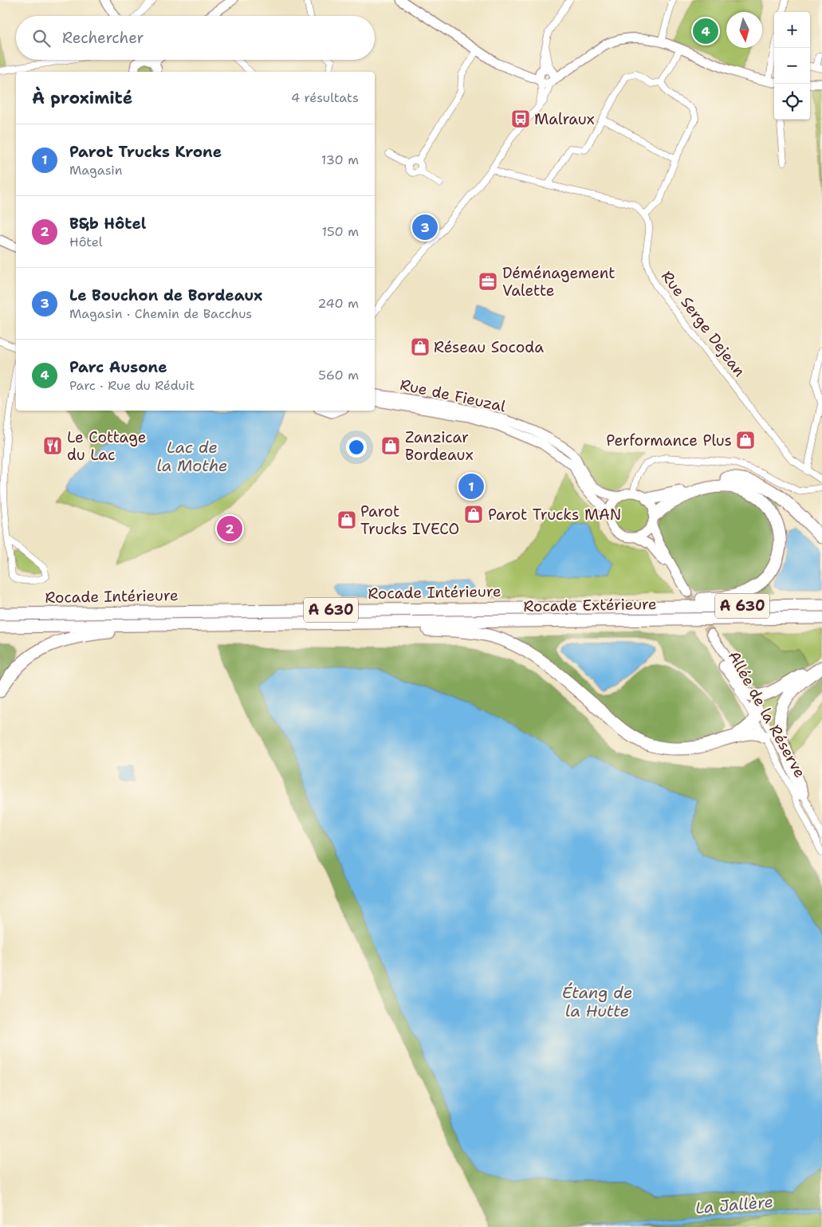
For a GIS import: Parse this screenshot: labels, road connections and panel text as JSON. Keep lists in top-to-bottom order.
{
  "streets": {
    "highway": ["Rocade Intérieure", "Rocade Extérieure", "A 630"],
    "street": ["Rue Serge Dejean", "Rue de Fieuzal", "Allée de la Réserve"]
  },
  "water": ["Lac de la Mothe", "Étang de la Hutte", "La Jallère"],
  "places": {
    "bus stop": ["Malraux"],
    "office": ["Déménagement Valette"],
    "shop": [
      "Réseau Socoda",
      "Performance Plus",
      "Zanzicar Bordeaux",
      "Parot Trucks MAN",
      "Parot Trucks IVECO"
    ],
    "restaurant": ["Le Cottage du Lac"]
  },
  "north": "bottom",
  "page": {
    "map_buttons": ["+", "−"],
    "search": "Rechercher",
    "pins": [
      "4",
      "3",
      "1",
      "2"
    ],
    "heading": ["À proximité", "4 résultats"],
    "list": [
      {
        "mark": "1",
        "name": "Parot Trucks Krone",
        "note": "Magasin",
        "value": "130 m"
      },
      {
        "mark": "2",
        "name": "B&b Hôtel",
        "note": "Hôtel",
        "value": "150 m"
      },
      {
        "mark": "3",
        "name": "Le Bouchon de Bordeaux",
        "note": "Magasin · Chemin de Bacchus",
        "value": "240 m"
      },
      {
        "mark": "4",
        "name": "Parc Ausone",
        "note": "Parc · Rue du Réduit",
        "value": "560 m"
      }
    ]
  }
}
